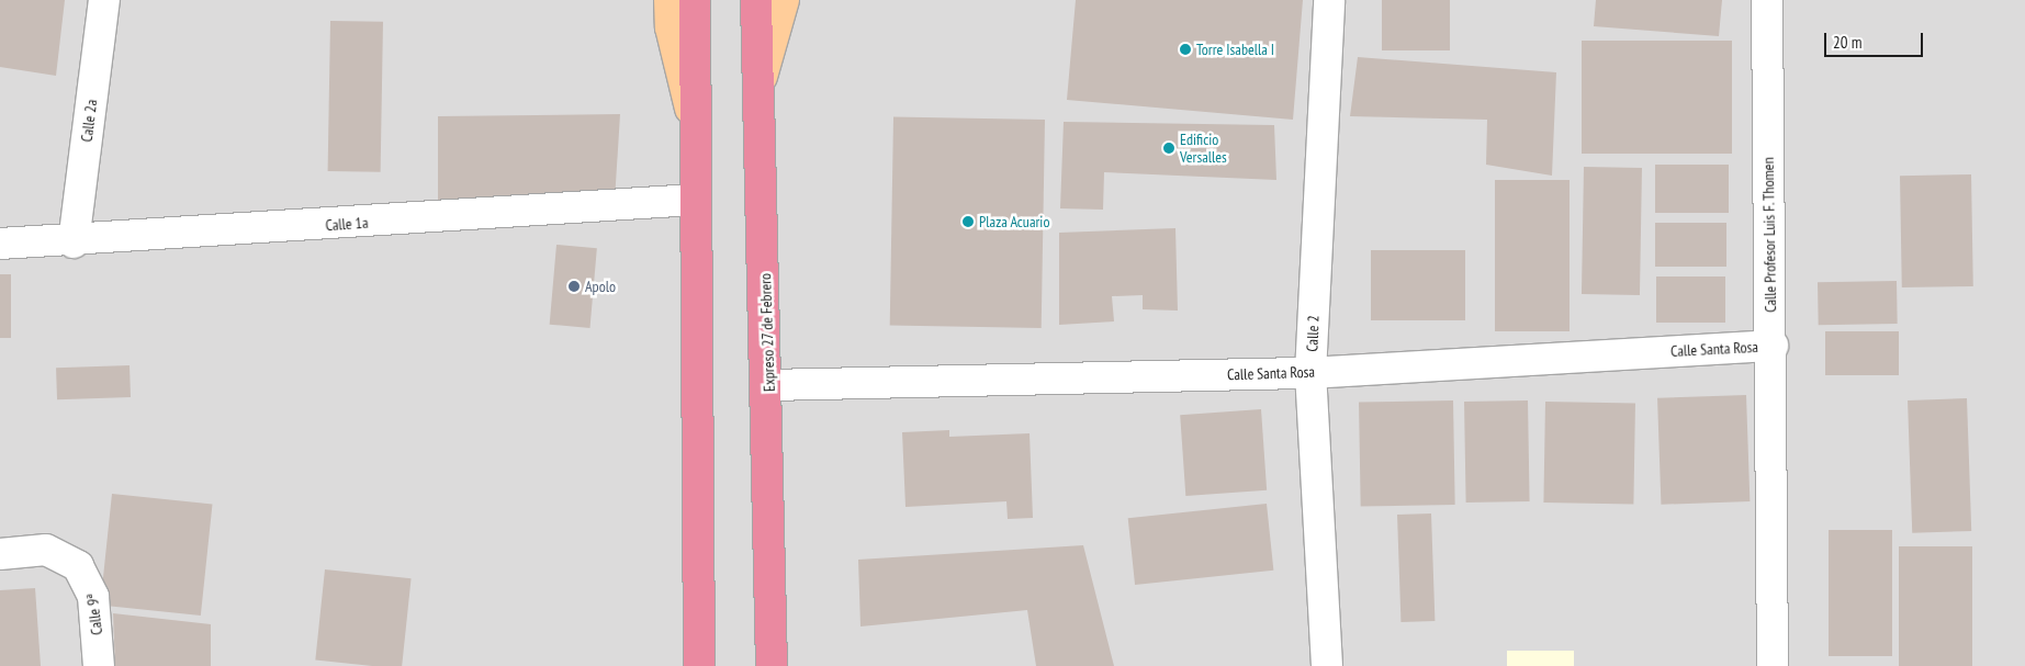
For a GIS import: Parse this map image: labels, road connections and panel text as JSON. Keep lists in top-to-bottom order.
{
  "streets": {
    "highway": ["Expreso 27 de Febrero"],
    "street": [
      "Calle 2a",
      "Calle 1a",
      "Calle Profesor Luis F. Thomen",
      "Calle 2",
      "Calle Santa Rosa",
      "Calle 9ª"
    ]
  },
  "crossings": [
    ["Calle 2a", "Calle 1a"],
    ["Calle Profesor Luis F. Thomen", "Calle Santa Rosa"],
    ["Expreso 27 de Febrero", "Calle Santa Rosa"],
    ["Calle 2", "Calle Santa Rosa"]
  ],
  "places": [
    "Torre Isabella I",
    "Edificio Versalles",
    "Plaza Acuario",
    "Apolo"
  ],
  "scale_bar": "20 m"
}
